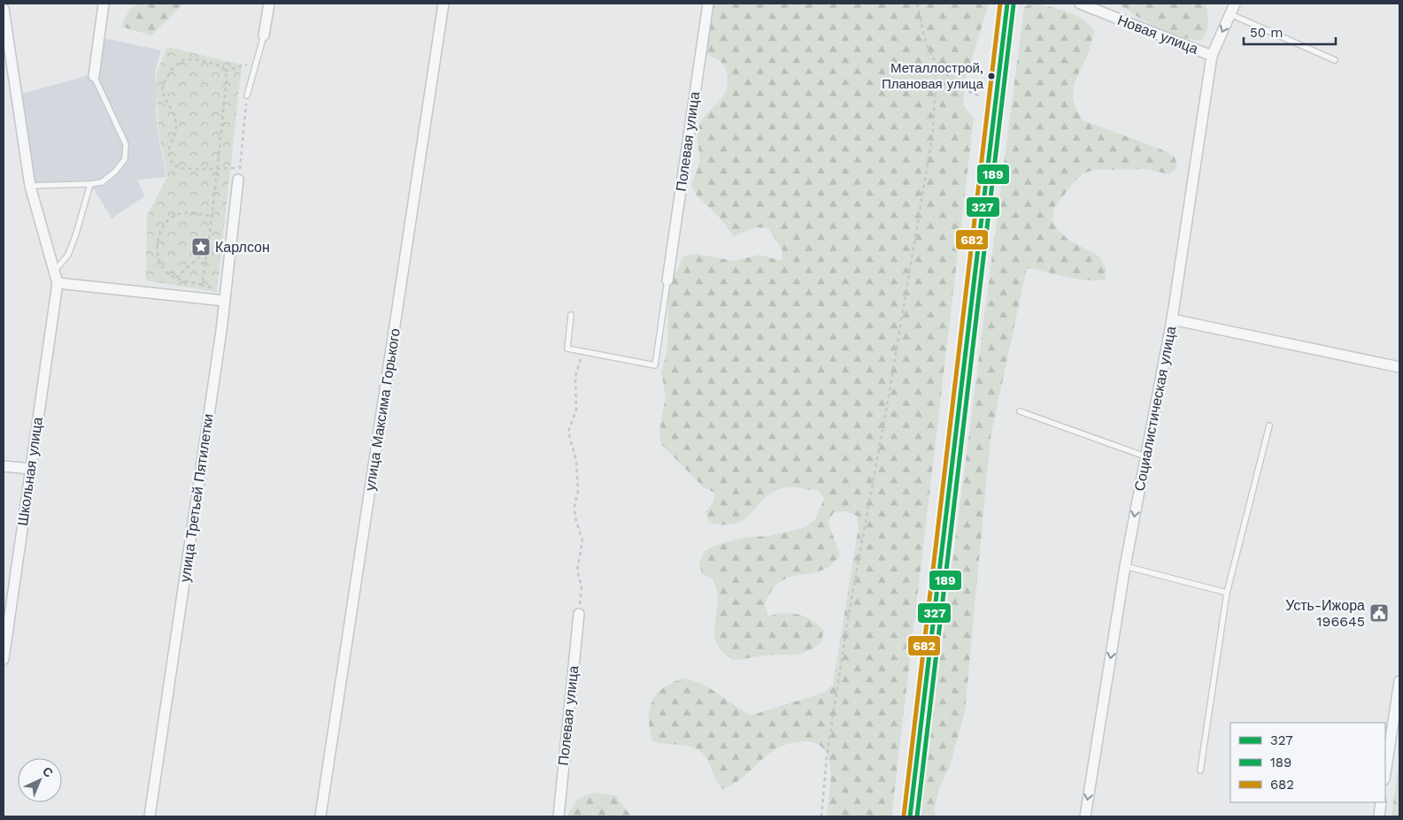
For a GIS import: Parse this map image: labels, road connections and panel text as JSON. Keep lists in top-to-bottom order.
{
  "streets": {
    "street": [
      "Новая улица",
      "Полевая улица",
      "Социалистическая улица",
      "улица Максима Горького",
      "Школьная улица",
      "улица Третьей Пятилетки"
    ]
  },
  "crossings": [
    ["Новая улица", "Социалистическая улица"]
  ],
  "one_way": ["Социалистическая улица"],
  "places": {
    "other": ["Металлострой, Плановая улица"],
    "place": ["Карлсон"],
    "public building": ["Усть-Ижора 196645"]
  },
  "lines": ["transit line 327", "transit line 682", "transit line 189"],
  "legend": ["327", "189", "682"],
  "scale_bar": "50 m",
  "north": "top right"
}
